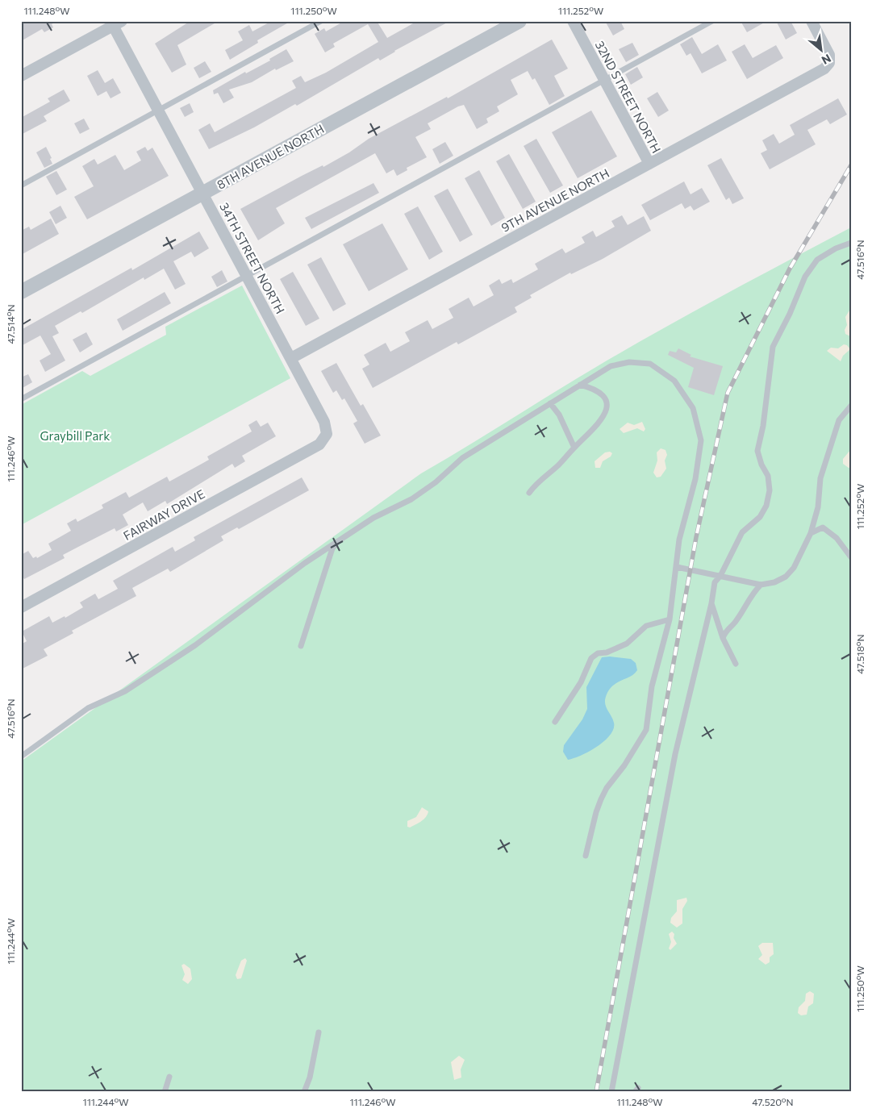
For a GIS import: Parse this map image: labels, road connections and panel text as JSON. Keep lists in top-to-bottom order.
{
  "streets": {
    "street": [
      "32ND STREET NORTH",
      "8TH AVENUE NORTH",
      "9TH AVENUE NORTH",
      "34TH STREET NORTH",
      "FAIRWAY DRIVE"
    ]
  },
  "crossings": [
    ["32ND STREET NORTH", "9TH AVENUE NORTH"],
    ["8TH AVENUE NORTH", "34TH STREET NORTH"],
    ["9TH AVENUE NORTH", "34TH STREET NORTH"],
    ["34TH STREET NORTH", "FAIRWAY DRIVE"]
  ],
  "parks": ["Graybill Park"],
  "north": "bottom right",
  "coordinates": [
    "111.248°W",
    "111.250°W",
    "111.252°W",
    "47.516°N",
    "47.514°N",
    "111.246°W",
    "47.518°N",
    "111.244°W",
    "47.520°N"
  ]
}
